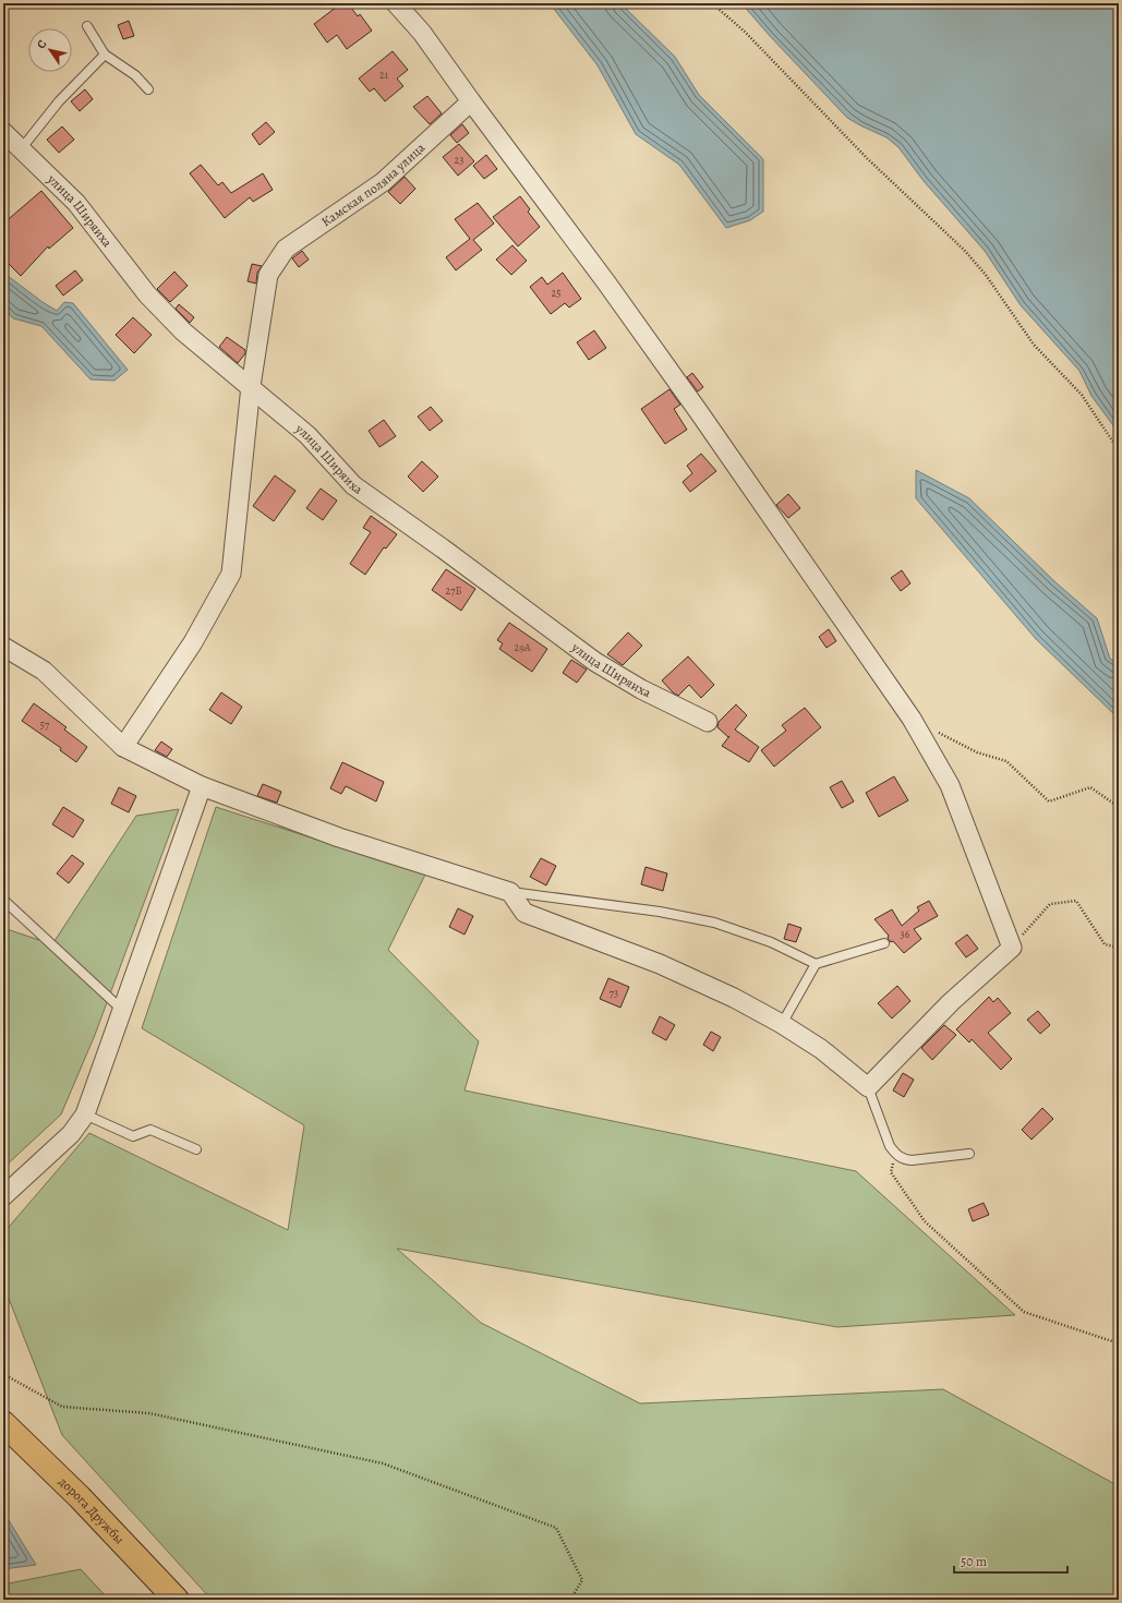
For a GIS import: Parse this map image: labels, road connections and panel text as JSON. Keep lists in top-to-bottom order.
{
  "streets": {
    "main road": ["дорога Дружбы"],
    "street": ["Камская поляна улица", "улица Ширяиха"]
  },
  "crossings": [
    ["Камская поляна улица", "улица Ширяиха"]
  ],
  "house_numbers": [
    "21",
    "23",
    "25",
    "27Б",
    "29А",
    "57",
    "36",
    "73"
  ],
  "scale_bar": "50 m",
  "north": "top left"
}
